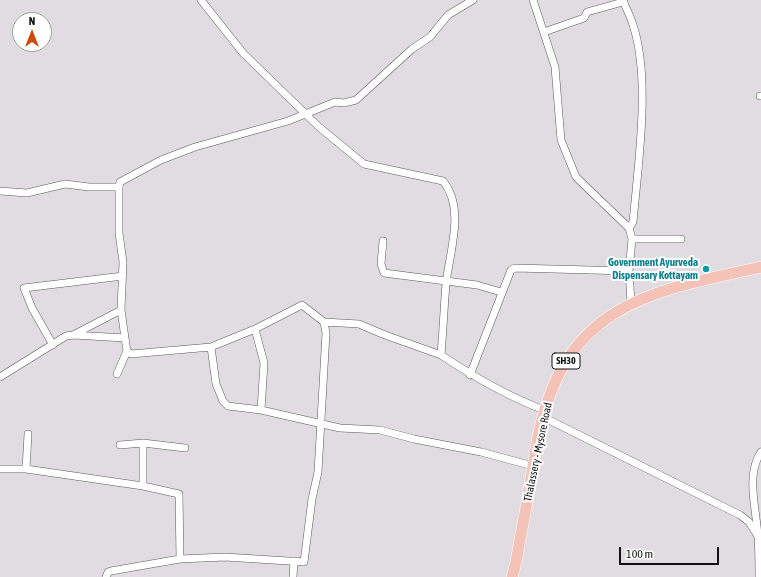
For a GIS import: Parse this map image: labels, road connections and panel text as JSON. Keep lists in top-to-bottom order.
{
  "streets": {
    "main road": ["SH30", "Thalassery - Mysore Road"]
  },
  "places": ["Government Ayurveda Dispensary Kottayam"],
  "scale_bar": "100 m",
  "north": "top"
}
